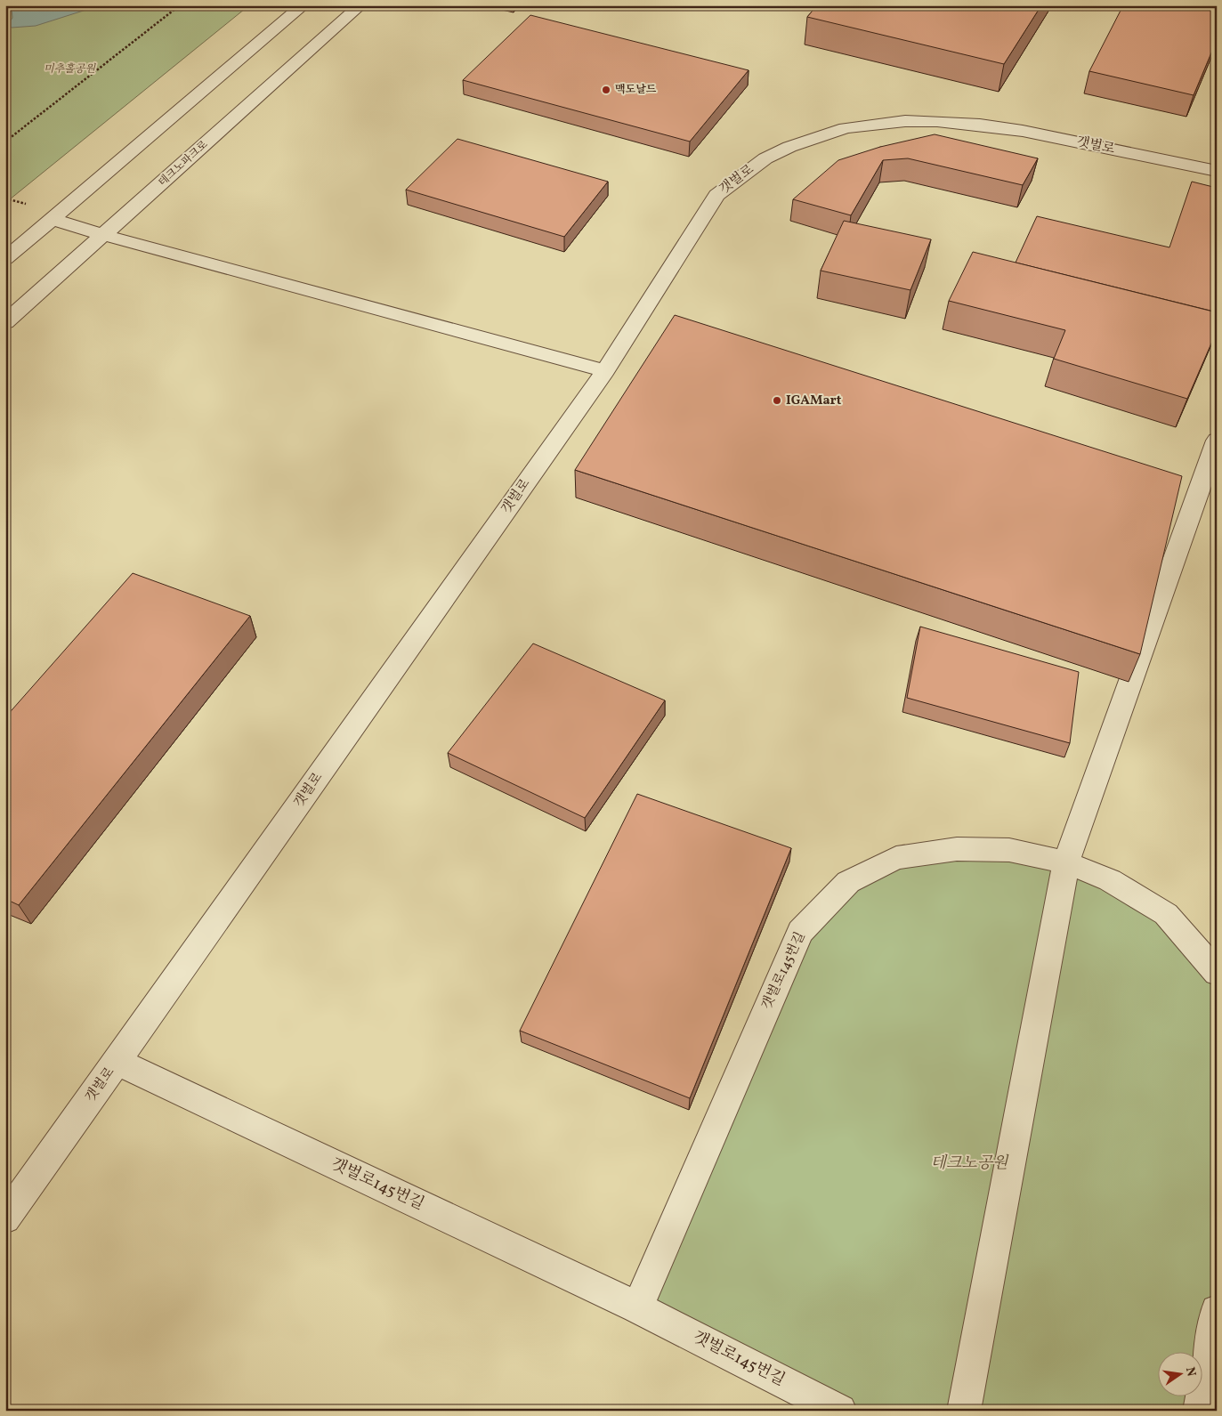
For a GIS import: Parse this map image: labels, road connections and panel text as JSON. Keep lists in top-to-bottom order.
{
  "streets": {
    "street": ["갯벌로", "테크노파크로", "갯벌로145번길"]
  },
  "crossings": [
    ["갯벌로", "갯벌로145번길"]
  ],
  "parks": ["미추홀공원", "테크노공원"],
  "places": ["맥도날드", "IGAMart"],
  "north": "right"
}
